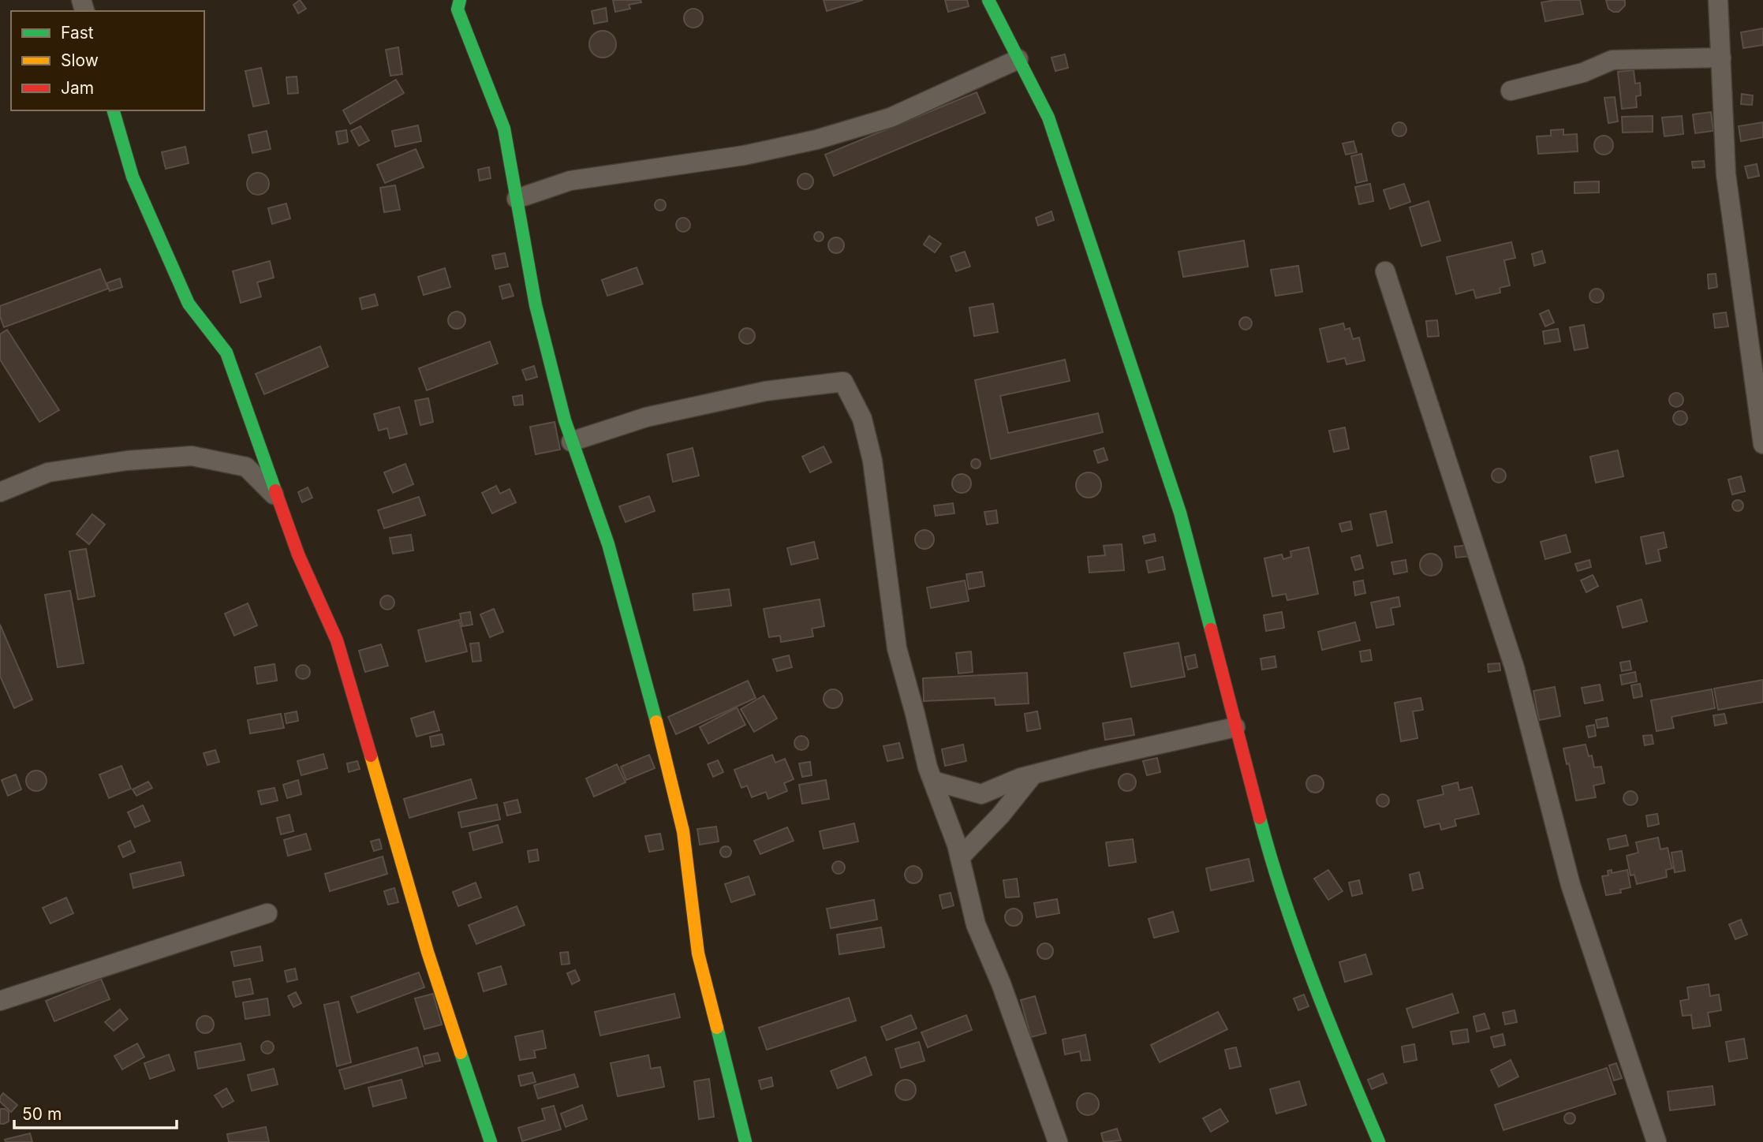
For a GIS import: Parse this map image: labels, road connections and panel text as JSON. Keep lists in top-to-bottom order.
{
  "legend": ["Fast", "Slow", "Jam"],
  "scale_bar": "50 m"
}
